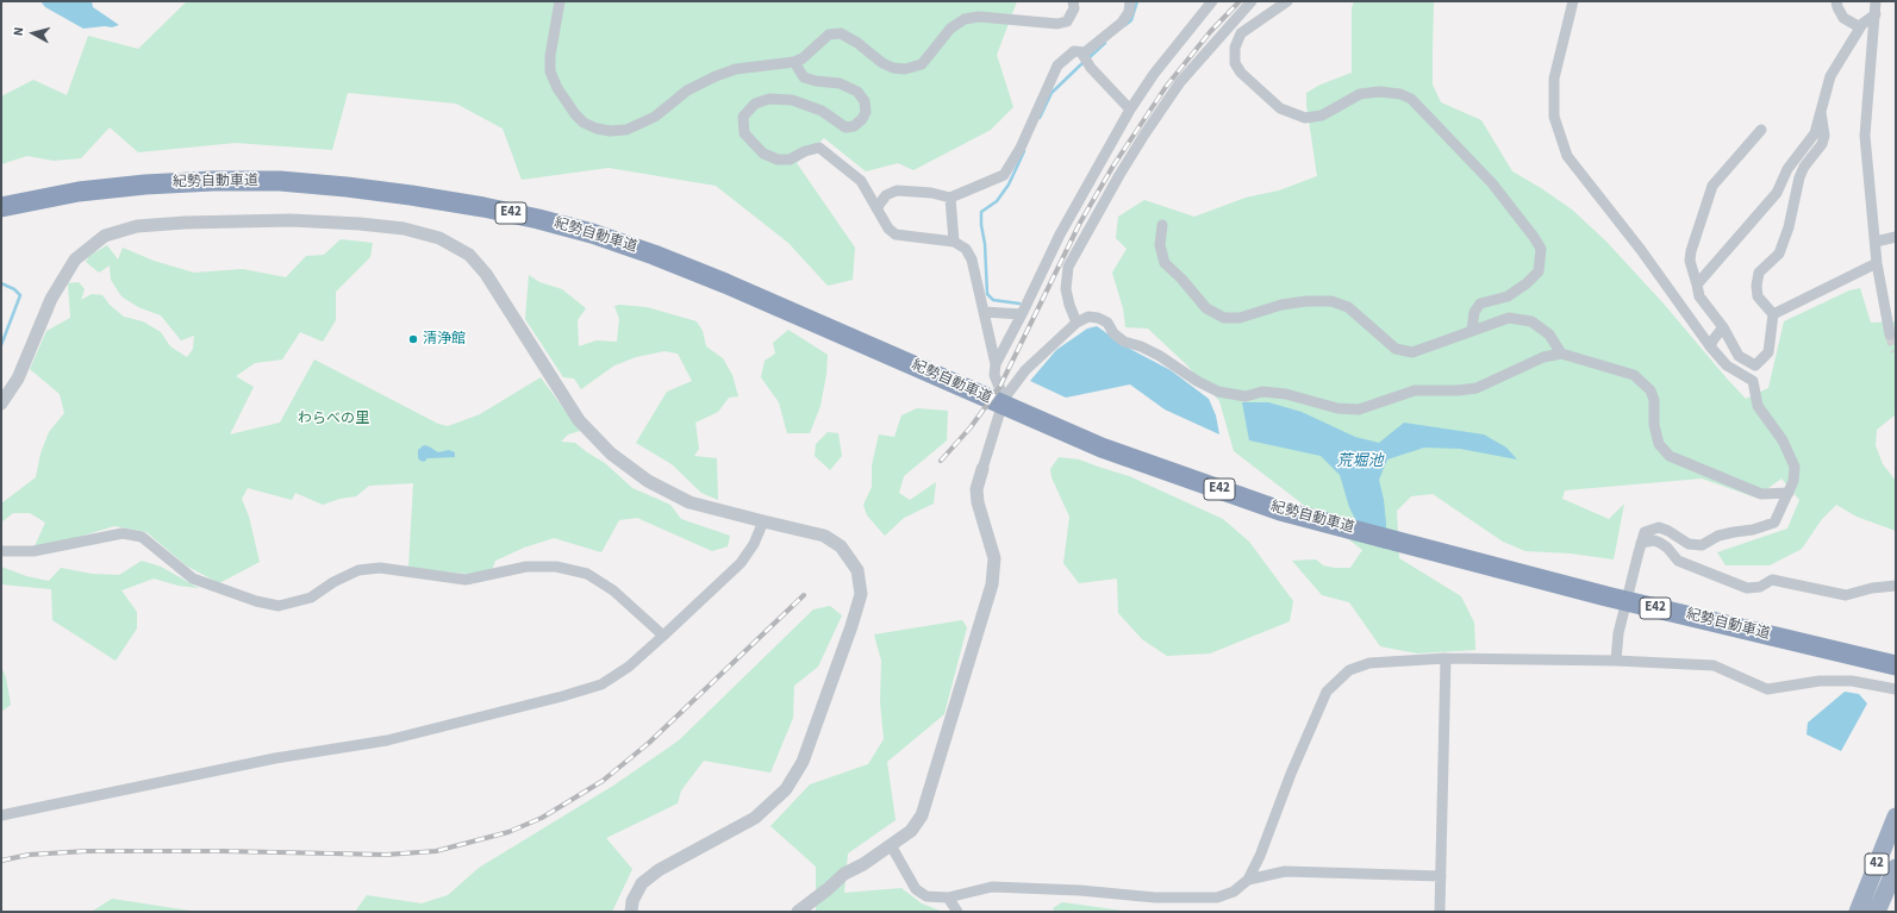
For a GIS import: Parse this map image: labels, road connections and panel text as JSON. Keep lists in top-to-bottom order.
{
  "streets": {
    "highway": ["紀勢自動車道", "E42", "42"]
  },
  "water": ["荒堀池"],
  "parks": ["わらべの里"],
  "places": ["清浄館"],
  "north": "left"
}
